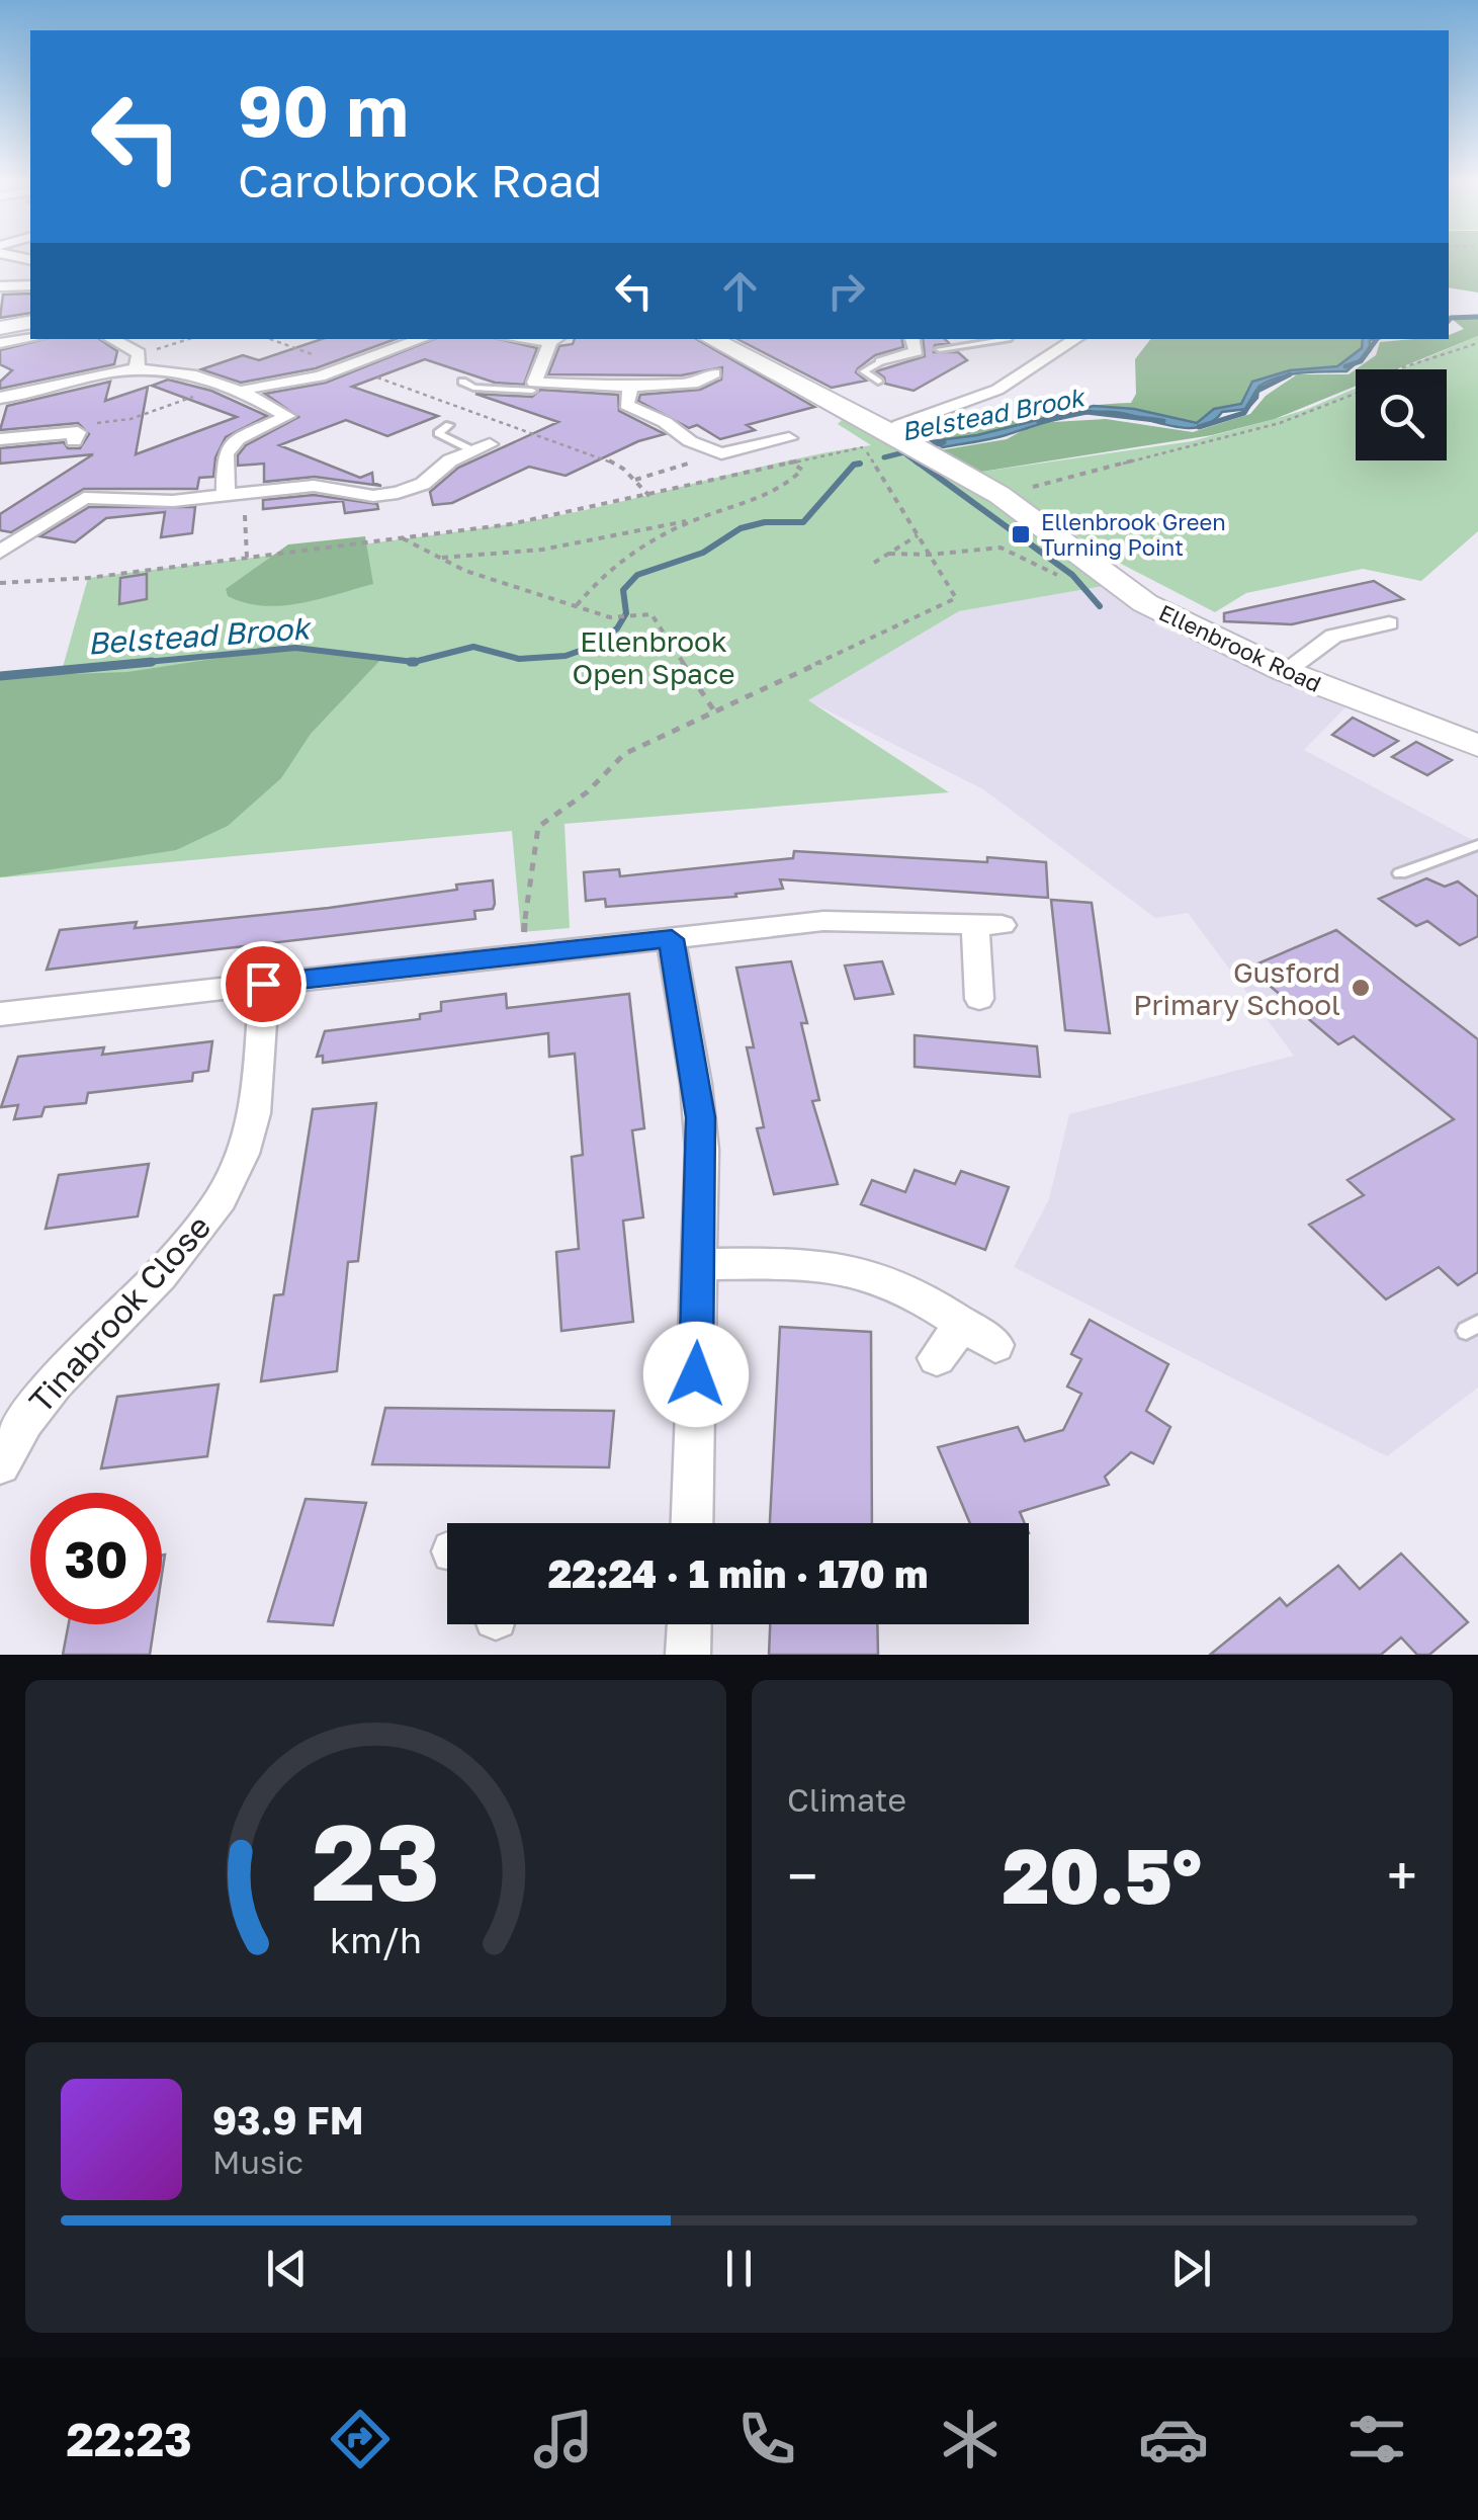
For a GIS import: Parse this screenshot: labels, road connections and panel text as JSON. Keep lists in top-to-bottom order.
{
  "streets": {
    "street": ["Ellenbrook Road", "Tinabrook Close"]
  },
  "water": ["Belstead Brook"],
  "parks": ["Ellenbrook Open Space"],
  "places": {
    "transit": ["Ellenbrook Green Turning Point"],
    "other": ["Gusford Primary School"]
  },
  "page": {
    "turn": ["90 m", "Carolbrook Road"],
    "limit": "30",
    "trip": "22:24 · 1 min · 170 m",
    "tile": "Climate",
    "heat": ["−", "20.5°", "+"],
    "song": ["93.9 FM", "Music"],
    "tabs": "22:23",
    "gauge": ["23", "km/h"]
  }
}
